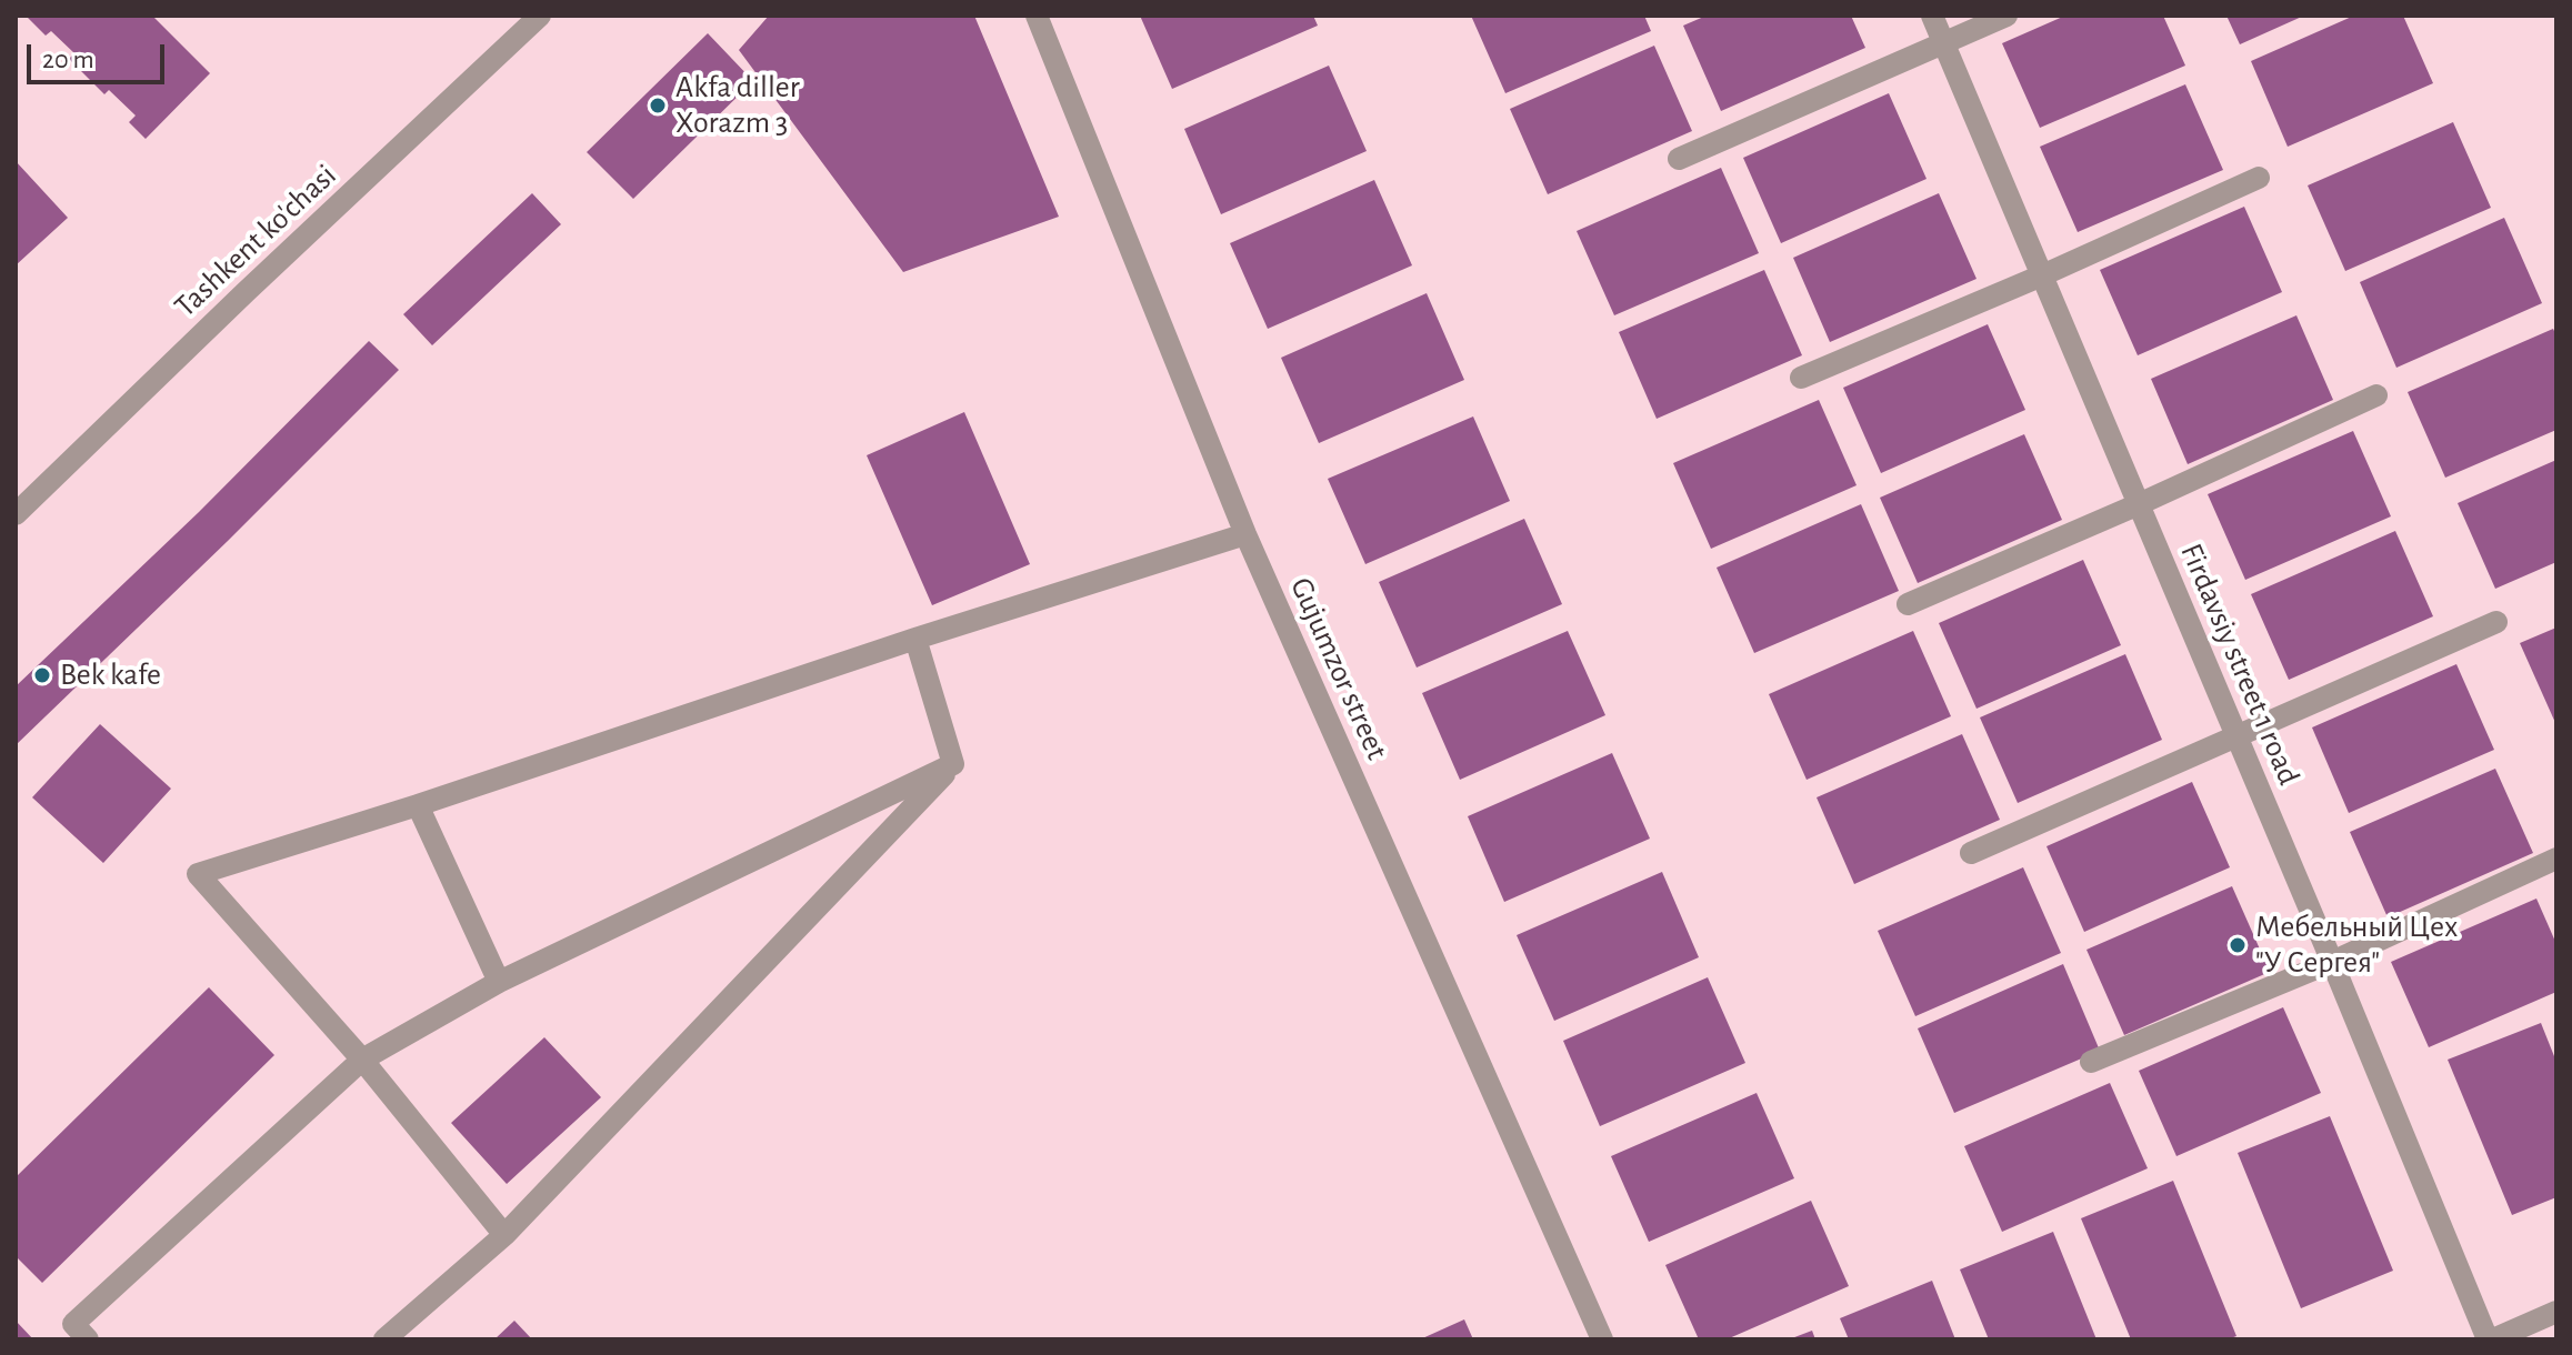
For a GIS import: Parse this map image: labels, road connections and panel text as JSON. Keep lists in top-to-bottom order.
{
  "streets": {
    "street": ["Tashkent ko'chasi", "Firdavsiy street 1 road", "Gujumzor street"]
  },
  "places": ["Akfa diller Xorazm 3", "Bek kafe", "Мебельный Цех \"У Сергея\""],
  "scale_bar": "20 m"
}
